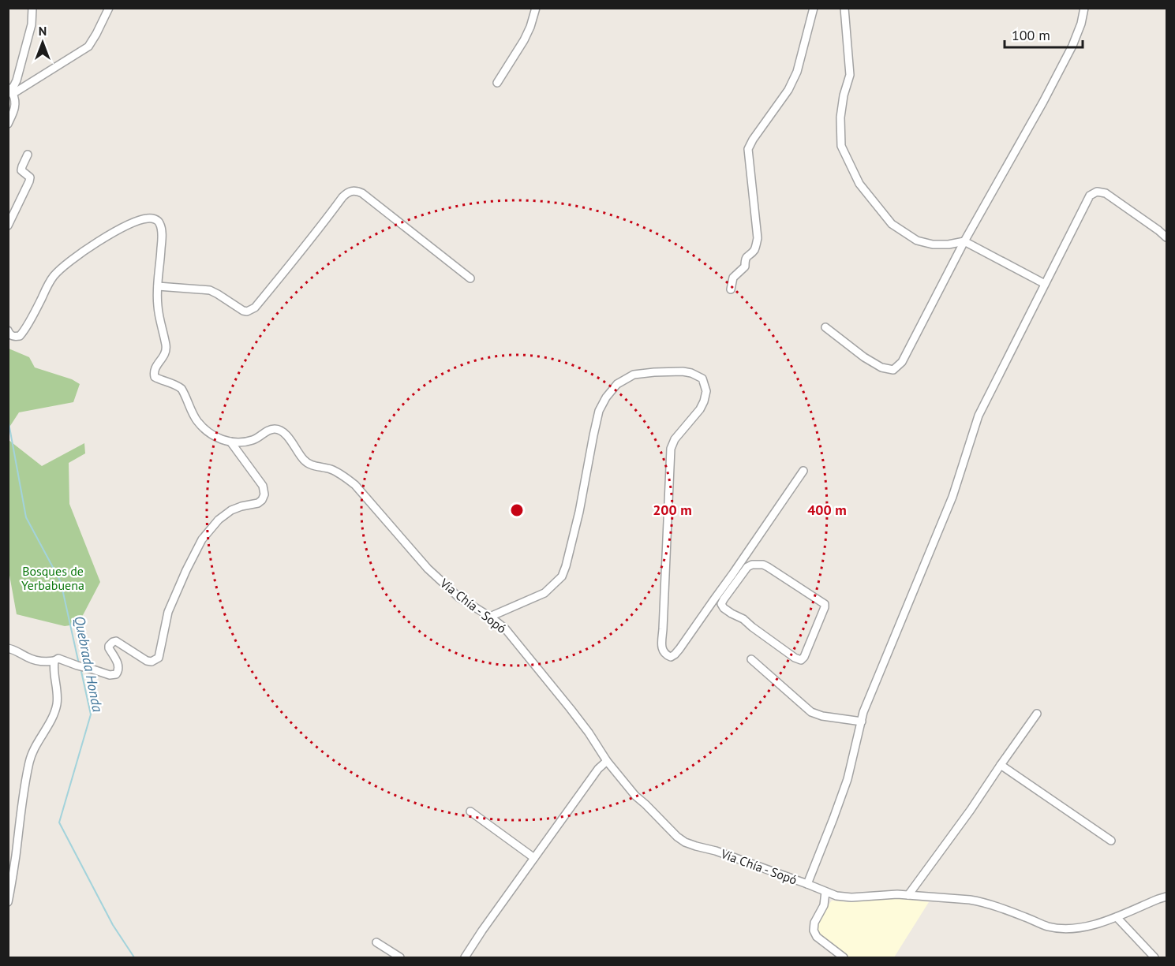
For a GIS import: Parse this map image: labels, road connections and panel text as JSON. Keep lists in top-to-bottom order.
{
  "streets": {
    "street": ["Vía Chía - Sopó"]
  },
  "water": ["Quebrada Honda"],
  "parks": ["Bosques de Yerbabuena"],
  "scale_bar": "100 m",
  "north": "top",
  "rings": ["200 m", "400 m"]
}
